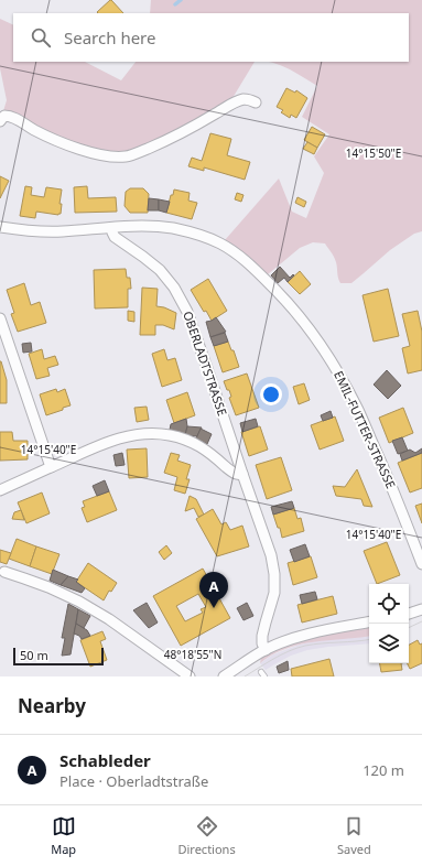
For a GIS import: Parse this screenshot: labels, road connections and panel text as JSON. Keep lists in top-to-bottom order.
{
  "streets": {
    "street": ["OBERLADTSTRASSE", "EMIL-FUTTER-STRASSE"]
  },
  "crossings": [
    ["OBERLADTSTRASSE", "EMIL-FUTTER-STRASSE"]
  ],
  "scale_bar": "50 m",
  "page": {
    "search": "Search here",
    "pins": "A",
    "scale": "50 m",
    "heading": "Nearby",
    "list": [
      {
        "mark": "A",
        "name": "Schableder",
        "note": "Place · Oberladtstraße",
        "value": "120 m"
      }
    ],
    "nav": ["Map", "Directions", "Saved"]
  },
  "coordinates": ["14°15'50\"E", "14°15'40\"E", "48°18'55\"N"]
}
